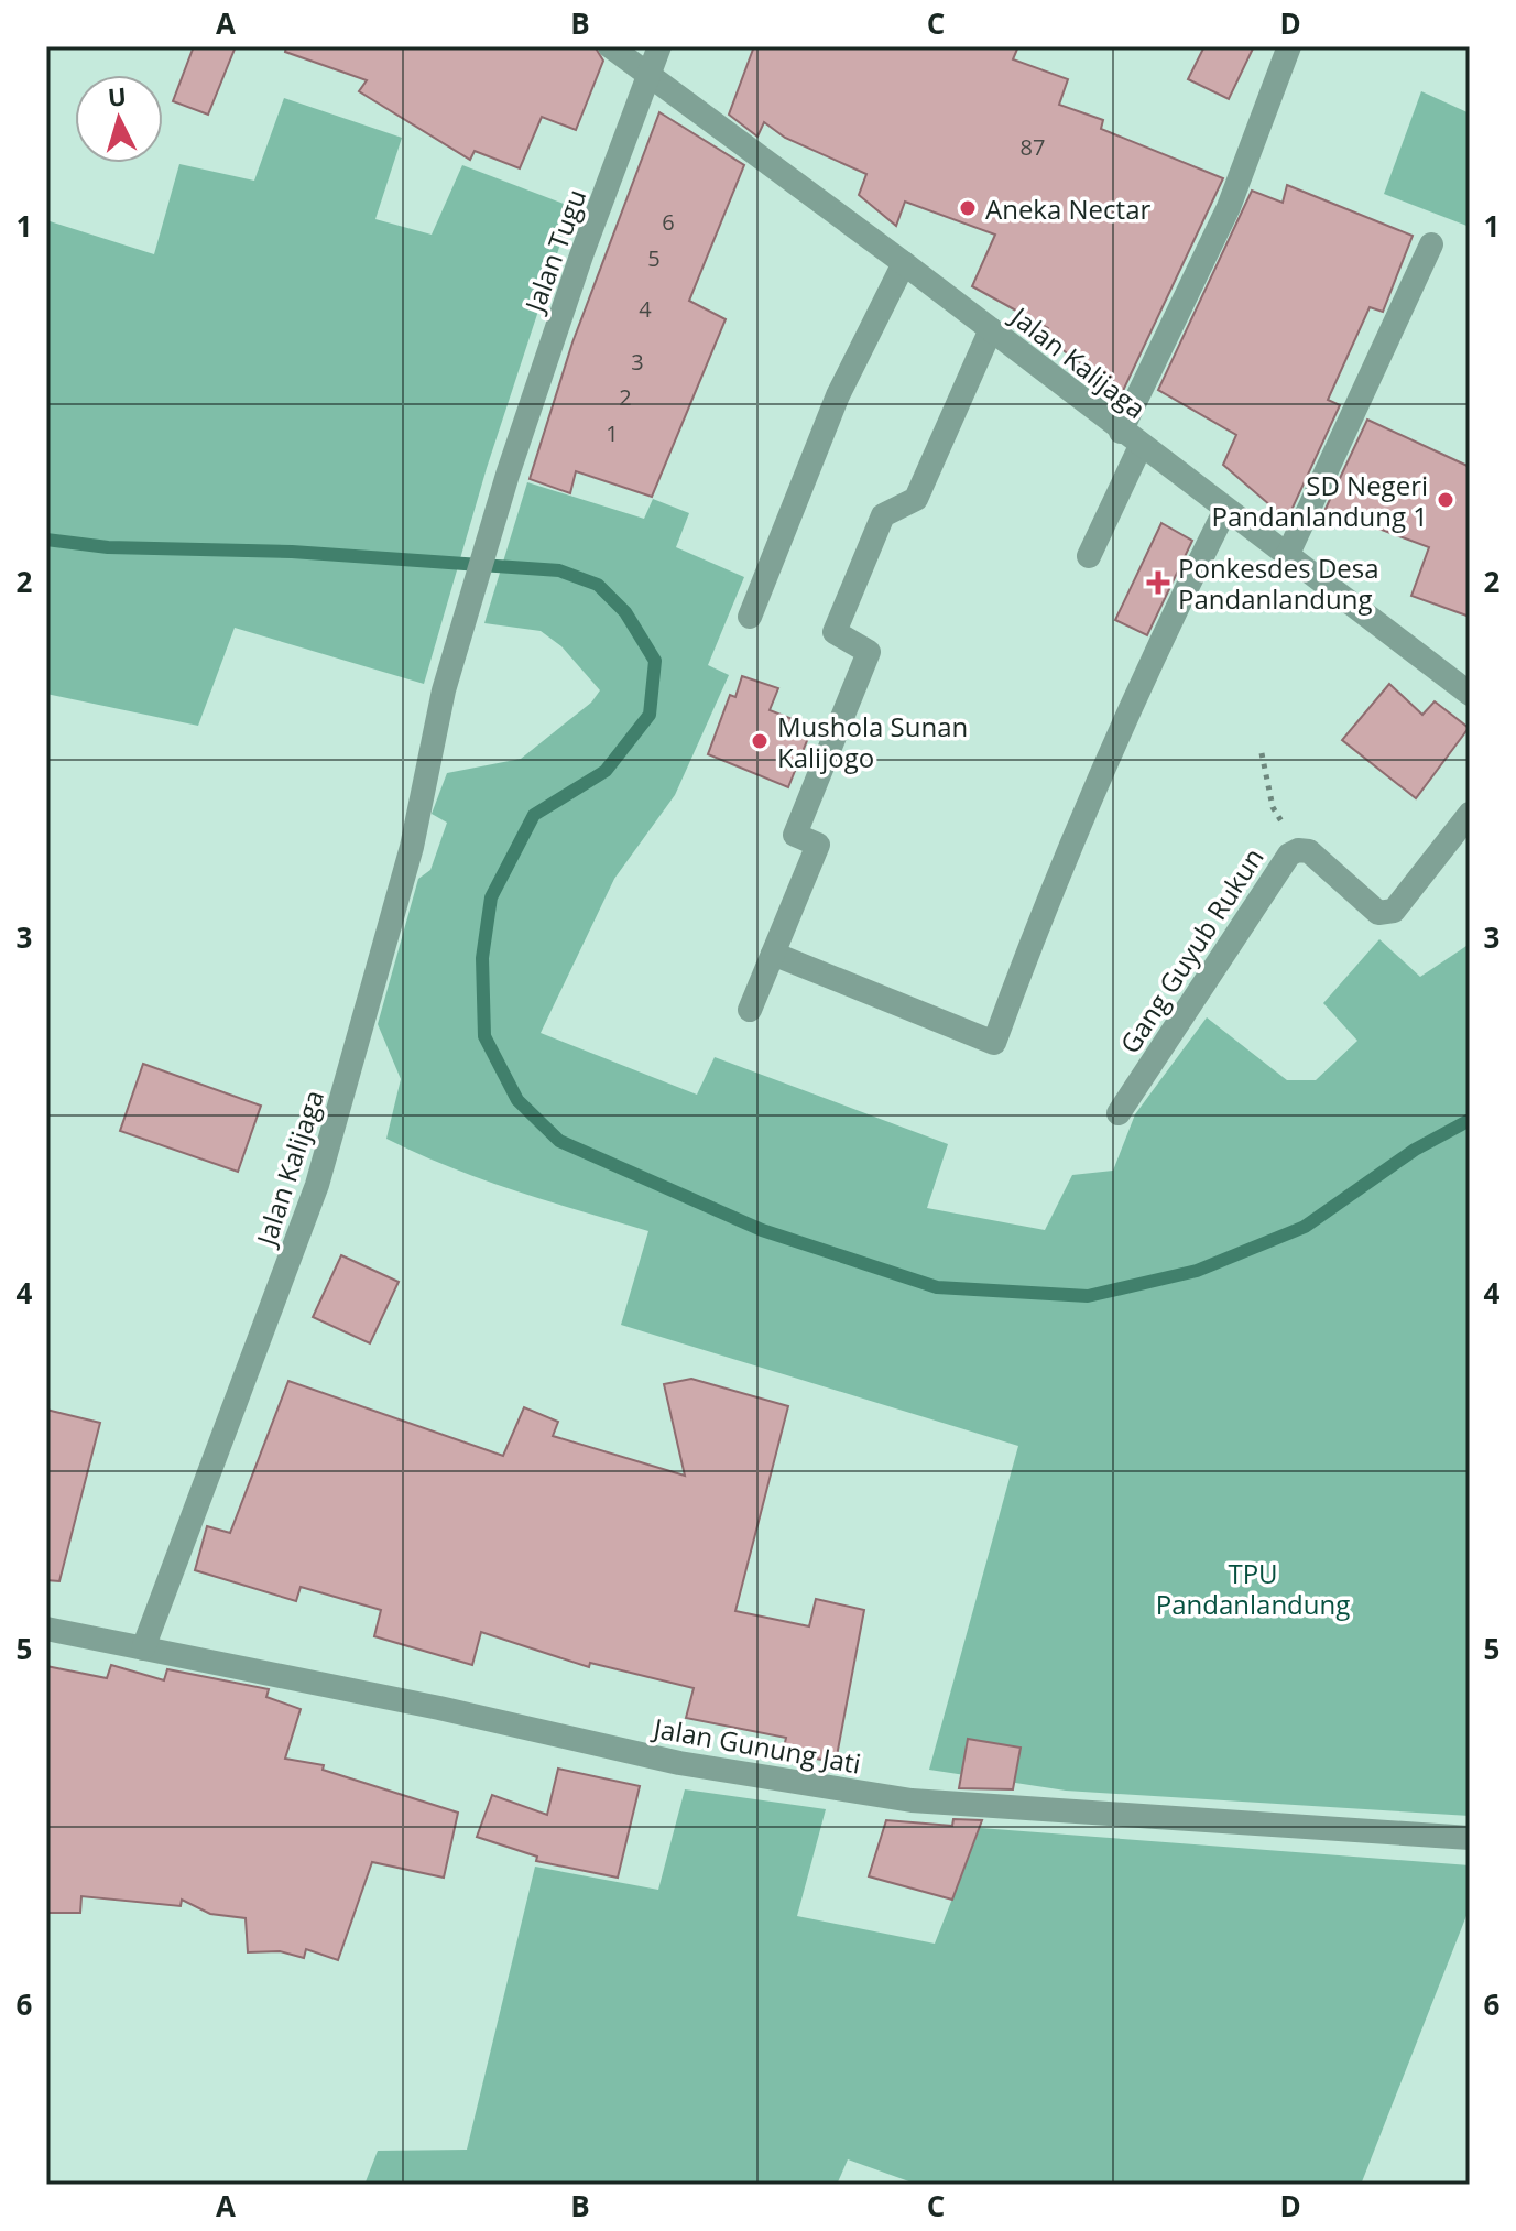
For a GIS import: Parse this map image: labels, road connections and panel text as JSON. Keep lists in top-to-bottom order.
{
  "streets": {
    "street": [
      "Jalan Tugu",
      "Jalan Kalijaga",
      "Gang Guyub Rukun",
      "Jalan Gunung Jati"
    ]
  },
  "crossings": [
    ["Jalan Tugu", "Jalan Kalijaga"],
    ["Jalan Kalijaga", "Jalan Gunung Jati"]
  ],
  "parks": ["TPU Pandanlandung"],
  "places": {
    "other": ["Aneka Nectar", "SD Negeri Pandanlandung 1", "Mushola Sunan Kalijogo"],
    "health": ["Ponkesdes Desa Pandanlandung"]
  },
  "house_numbers": [
    "87",
    "6",
    "5",
    "4",
    "3",
    "2",
    "1"
  ],
  "north": "top",
  "grid": {
    "columns": [
      "A",
      "B",
      "C",
      "D"
    ],
    "rows": [
      "1",
      "2",
      "3",
      "4",
      "5",
      "6"
    ]
  }
}
